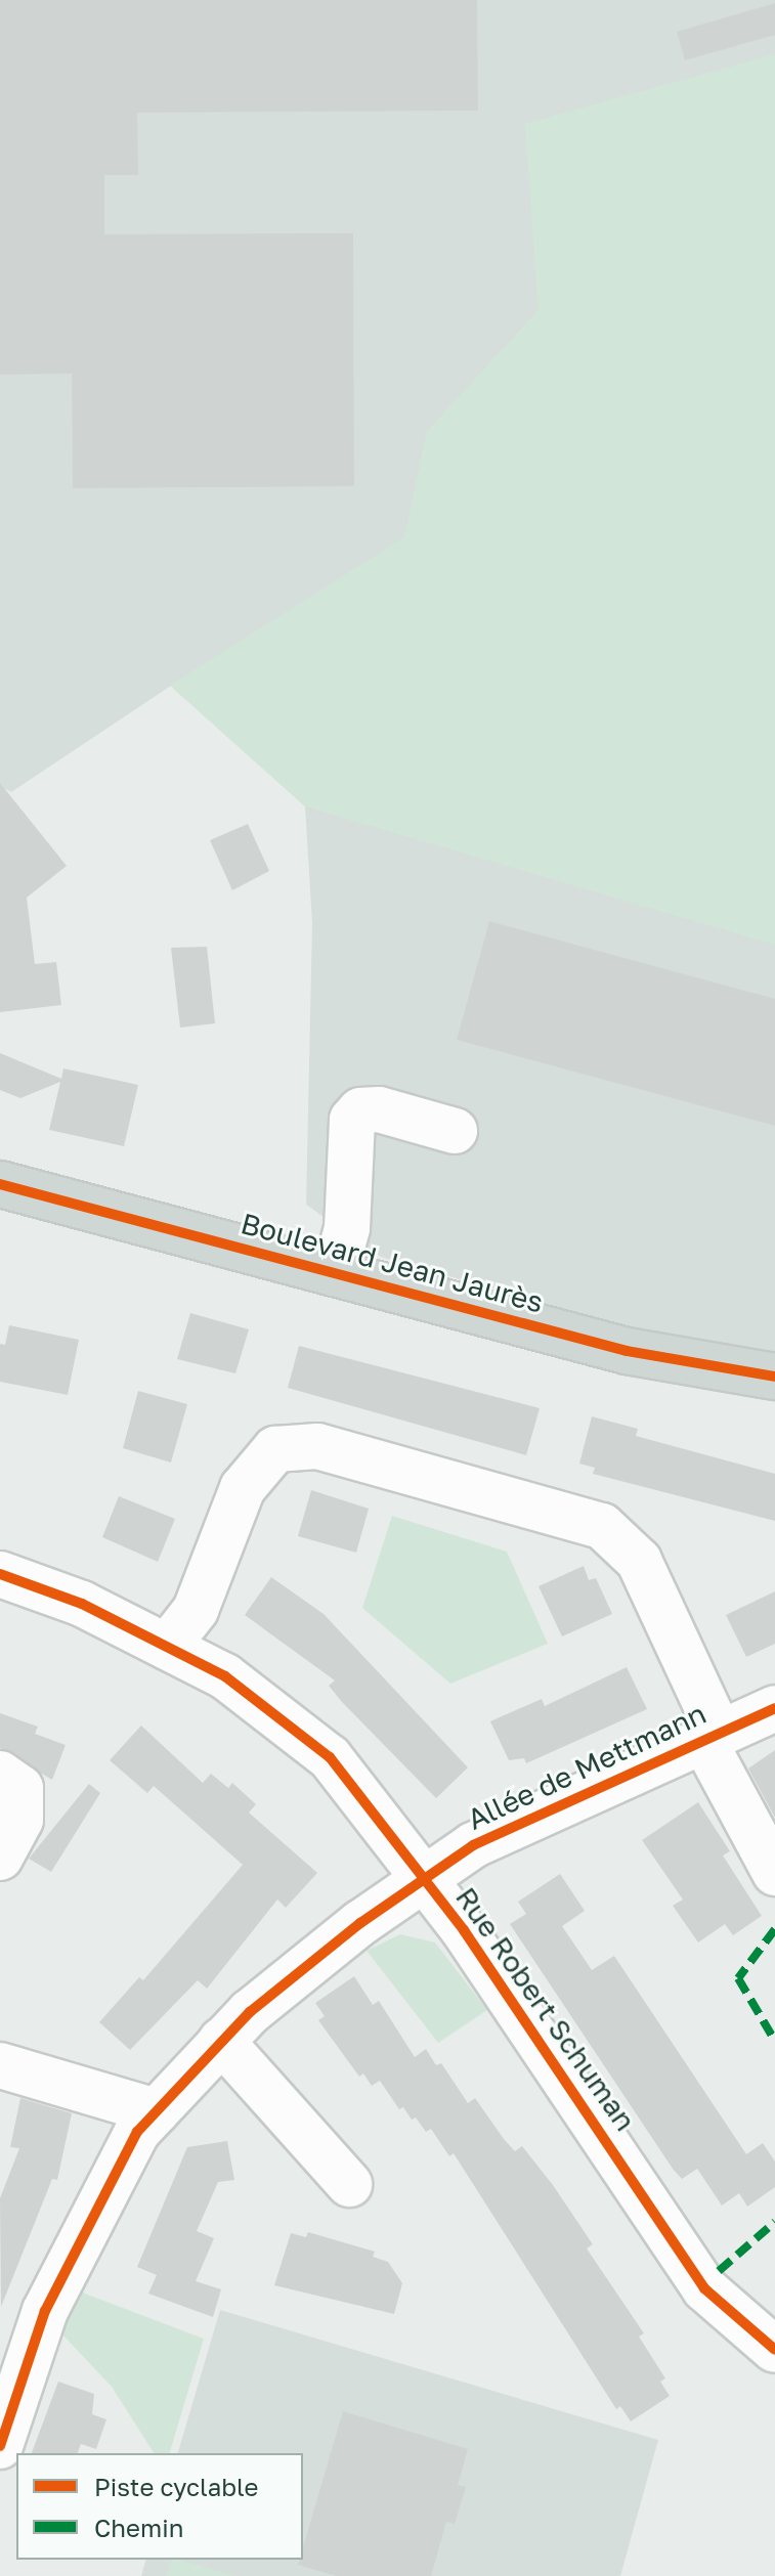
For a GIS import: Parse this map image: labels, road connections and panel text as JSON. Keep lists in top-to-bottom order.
{
  "streets": {
    "main road": ["Boulevard Jean Jaurès"],
    "street": ["Allée de Mettmann", "Rue Robert Schuman"]
  },
  "crossings": [
    ["Allée de Mettmann", "Rue Robert Schuman"]
  ],
  "legend": ["Piste cyclable", "Chemin"]
}
